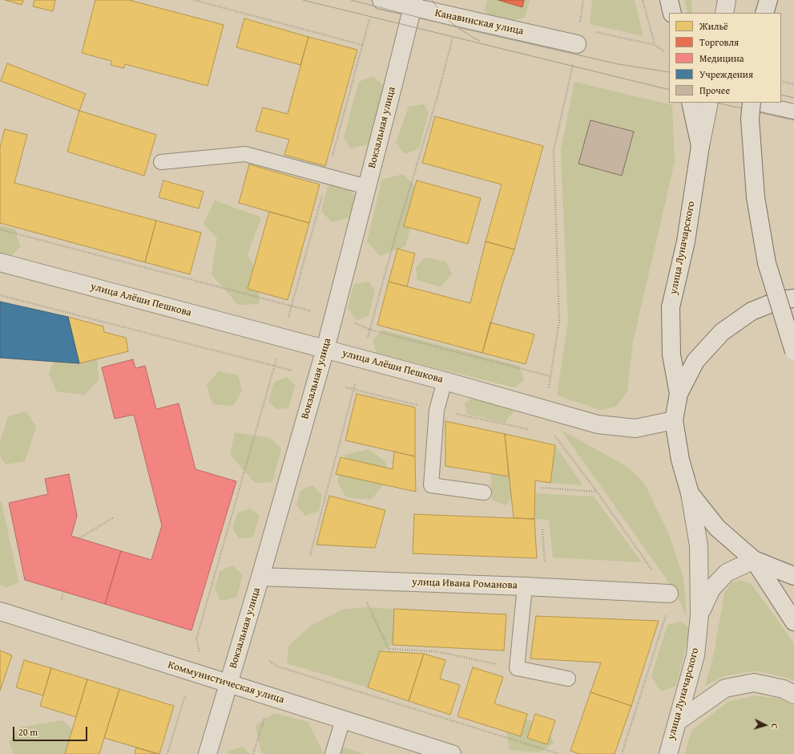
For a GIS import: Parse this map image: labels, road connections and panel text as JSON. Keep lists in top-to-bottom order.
{
  "streets": {
    "street": [
      "Канавинская улица",
      "Вокзальная улица",
      "улица Луначарского",
      "улица Алёши Пешкова",
      "улица Ивана Романова",
      "Коммунистическая улица"
    ]
  },
  "crossings": [
    ["Канавинская улица", "Вокзальная улица"],
    ["Вокзальная улица", "улица Алёши Пешкова"],
    ["Вокзальная улица", "улица Ивана Романова"],
    ["Вокзальная улица", "Коммунистическая улица"],
    ["улица Луначарского", "улица Алёши Пешкова"]
  ],
  "legend": [
    "Жильё",
    "Торговля",
    "Медицина",
    "Учреждения",
    "Прочее"
  ],
  "scale_bar": "20 m",
  "north": "right"
}
